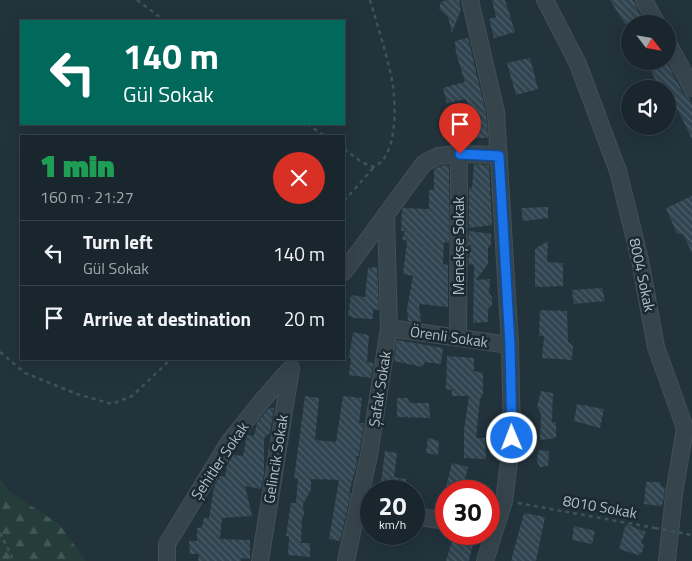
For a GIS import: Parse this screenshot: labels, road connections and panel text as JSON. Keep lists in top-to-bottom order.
{
  "streets": {
    "street": [
      "Menekşe Sokak",
      "8004 Sokak",
      "Örenli Sokak",
      "Şafak Sokak",
      "Gelincik Sokak",
      "Şehitler Sokak"
    ],
    "path": ["8010 Sokak"]
  },
  "crossings": [
    ["Menekşe Sokak", "Örenli Sokak"],
    ["Örenli Sokak", "Şafak Sokak"],
    ["Gelincik Sokak", "Şehitler Sokak"]
  ],
  "north": "bottom right",
  "page": {
    "turn": ["140 m", "Gül Sokak"],
    "heading": ["1 min", "160 m · 21:27"],
    "list": [
      {
        "name": "Turn left",
        "note": "Gül Sokak",
        "value": "140 m"
      },
      {
        "name": "Arrive at destination",
        "value": "20 m"
      }
    ],
    "speed": "20 km/h",
    "limit": "30"
  }
}
